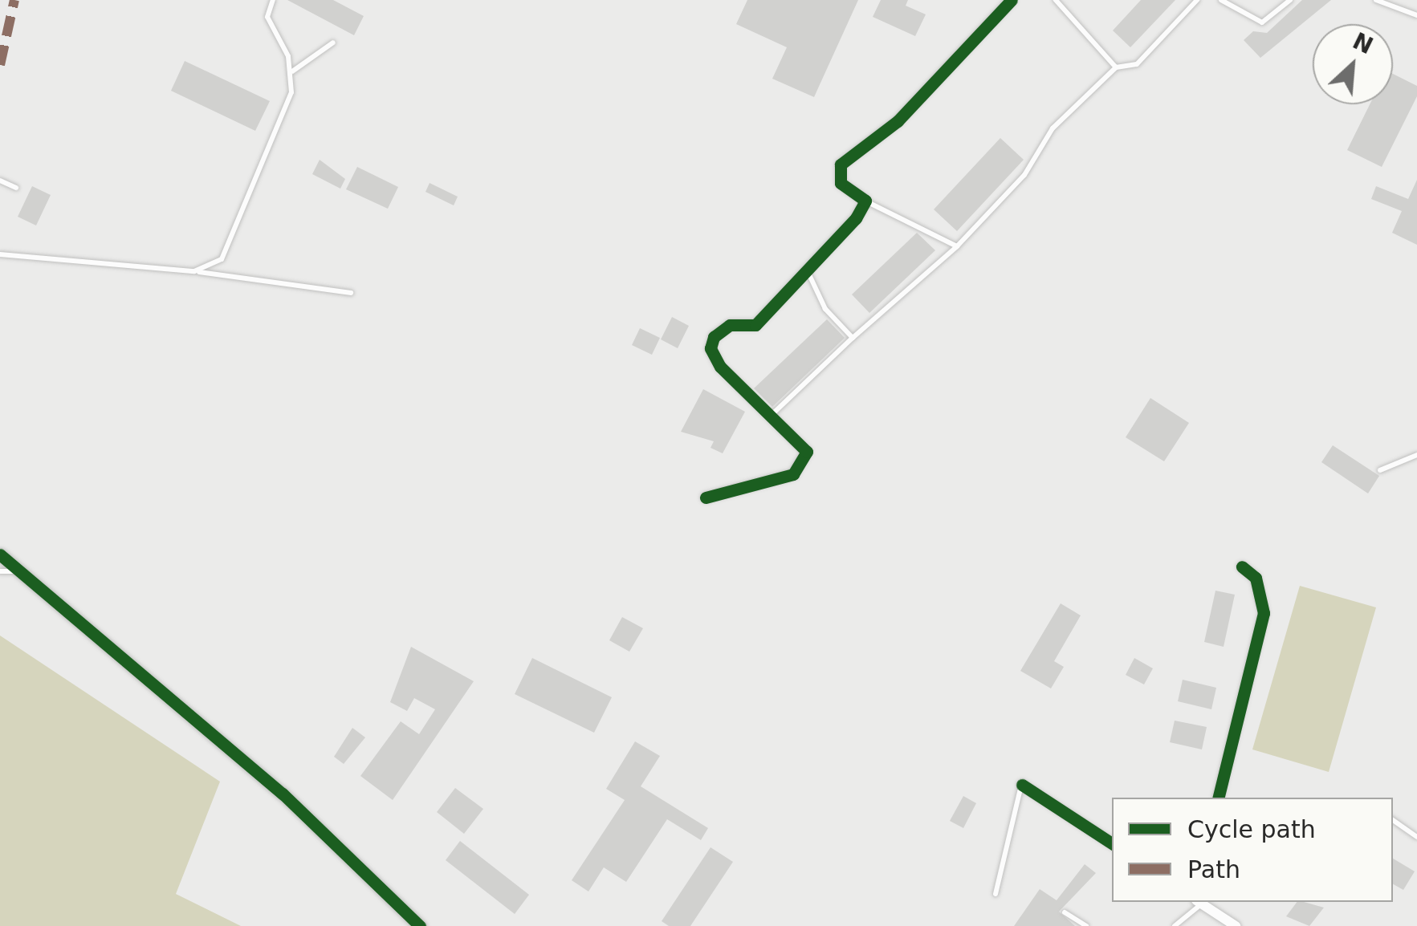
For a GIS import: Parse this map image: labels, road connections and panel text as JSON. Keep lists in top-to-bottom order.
{
  "legend": ["Cycle path", "Path"],
  "north": "top right"
}
